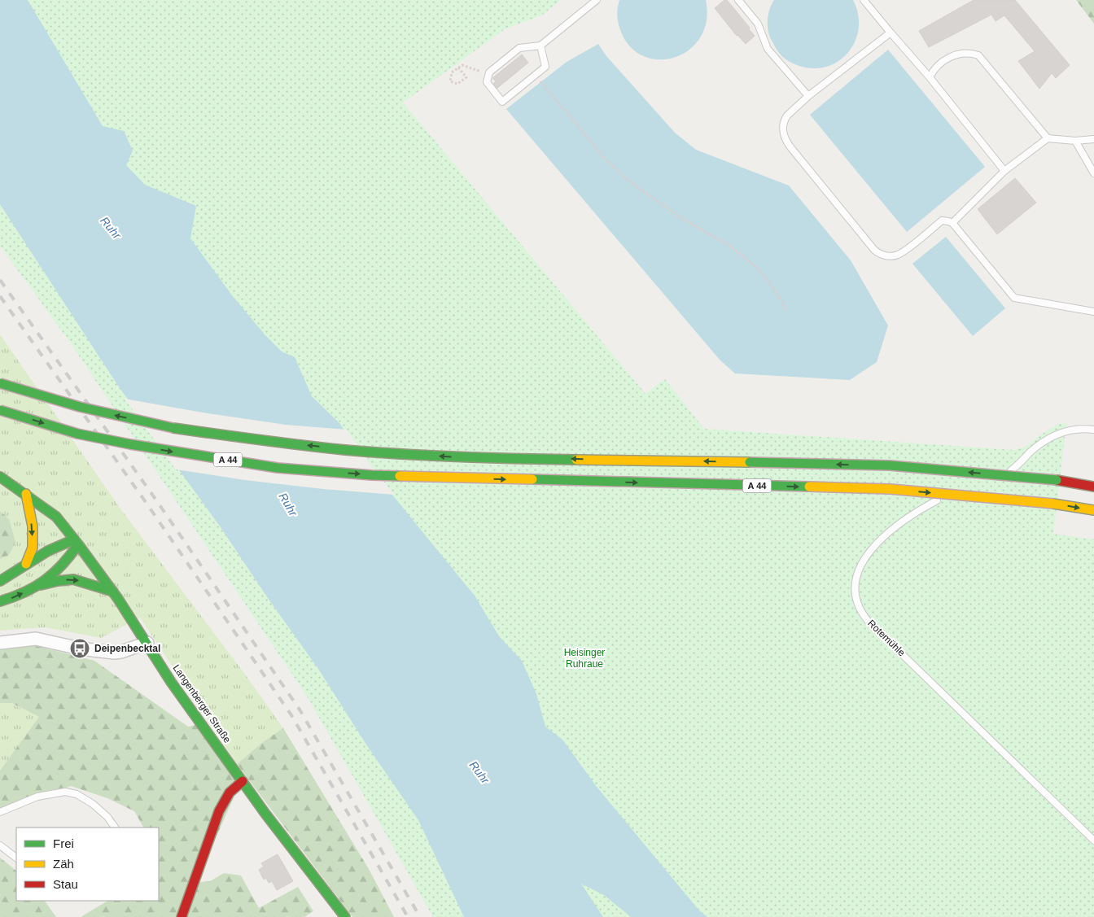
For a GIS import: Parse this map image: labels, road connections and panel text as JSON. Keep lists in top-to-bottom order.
{
  "streets": {
    "main road": ["A 44", "Langenberger Straße"],
    "lane": ["Rotemühle"]
  },
  "water": ["Ruhr"],
  "parks": ["Heisinger Ruhraue"],
  "places": {
    "bus stop": ["Deipenbecktal"]
  },
  "legend": ["Frei", "Zäh", "Stau"]
}
